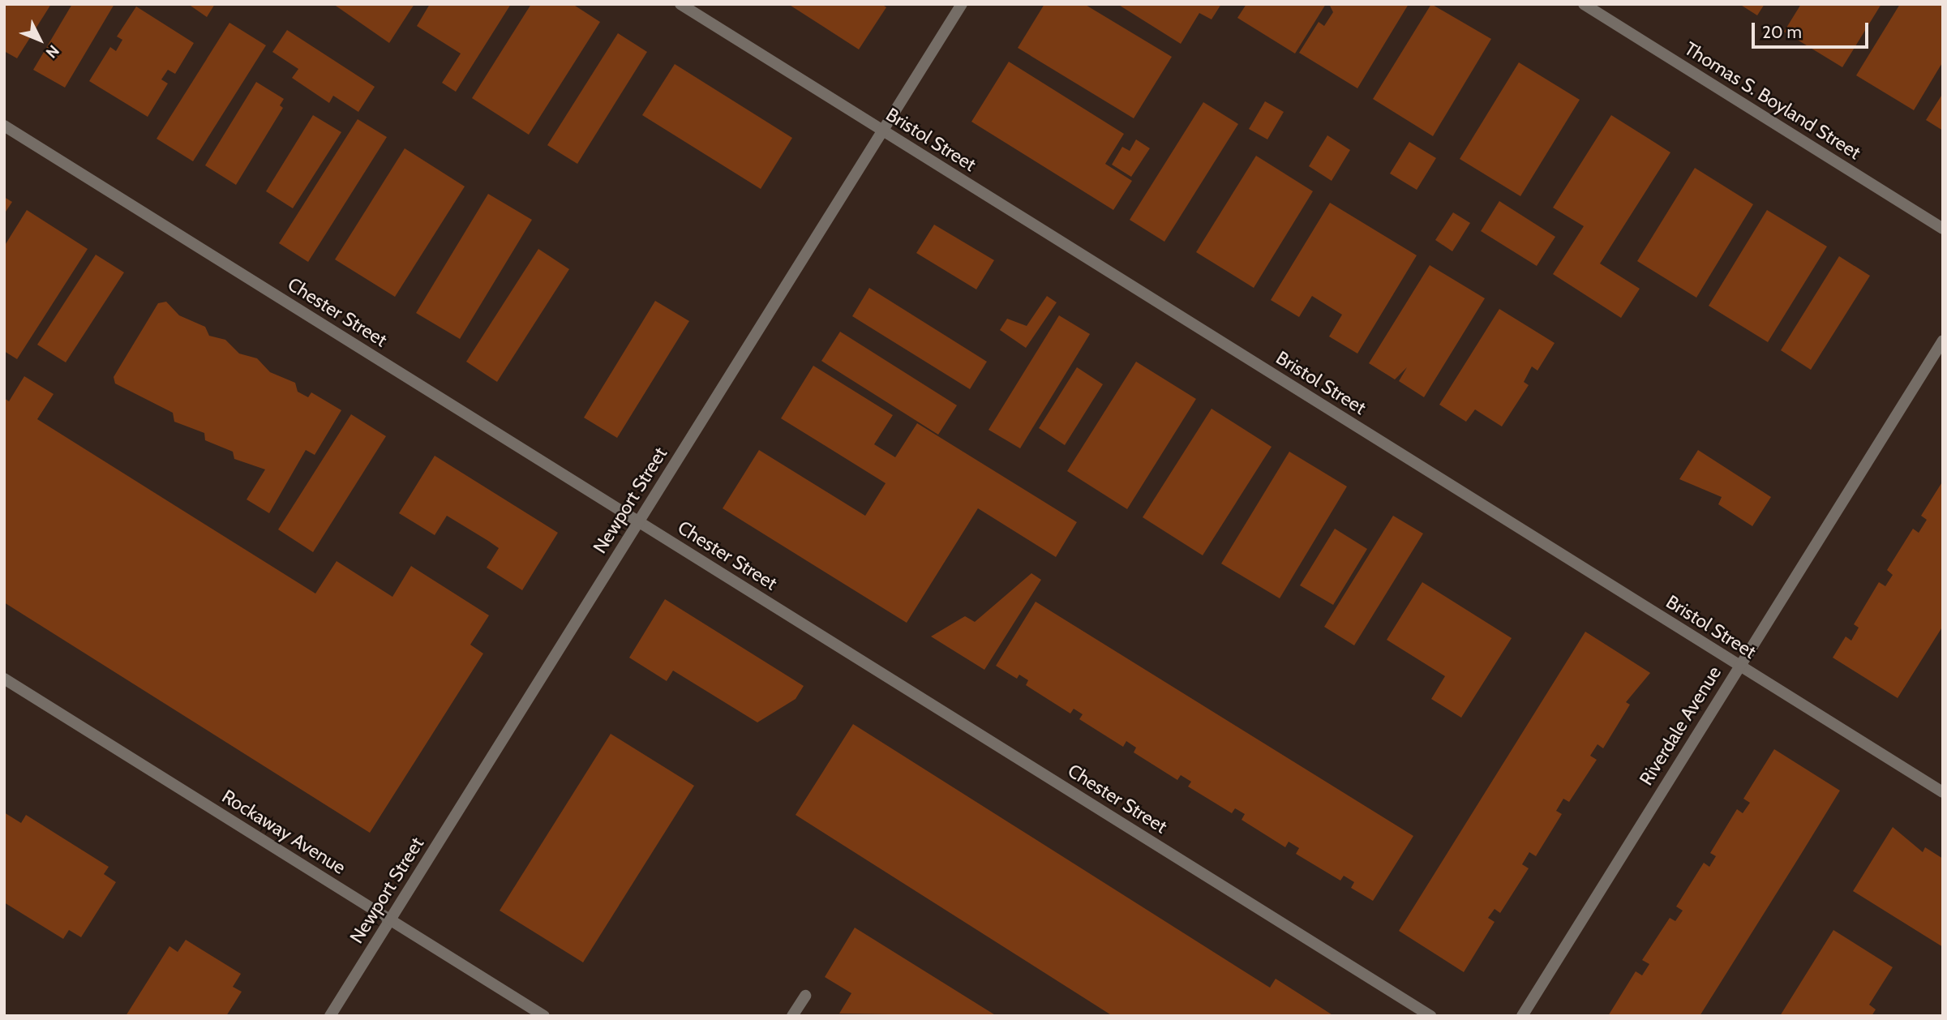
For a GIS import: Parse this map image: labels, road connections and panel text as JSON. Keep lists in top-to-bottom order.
{
  "streets": {
    "street": [
      "Thomas S. Boyland Street",
      "Bristol Street",
      "Chester Street",
      "Newport Street",
      "Riverdale Avenue",
      "Rockaway Avenue"
    ]
  },
  "crossings": [
    ["Bristol Street", "Newport Street"],
    ["Bristol Street", "Riverdale Avenue"],
    ["Chester Street", "Newport Street"],
    ["Newport Street", "Rockaway Avenue"]
  ],
  "scale_bar": "20 m",
  "north": "bottom right"
}
